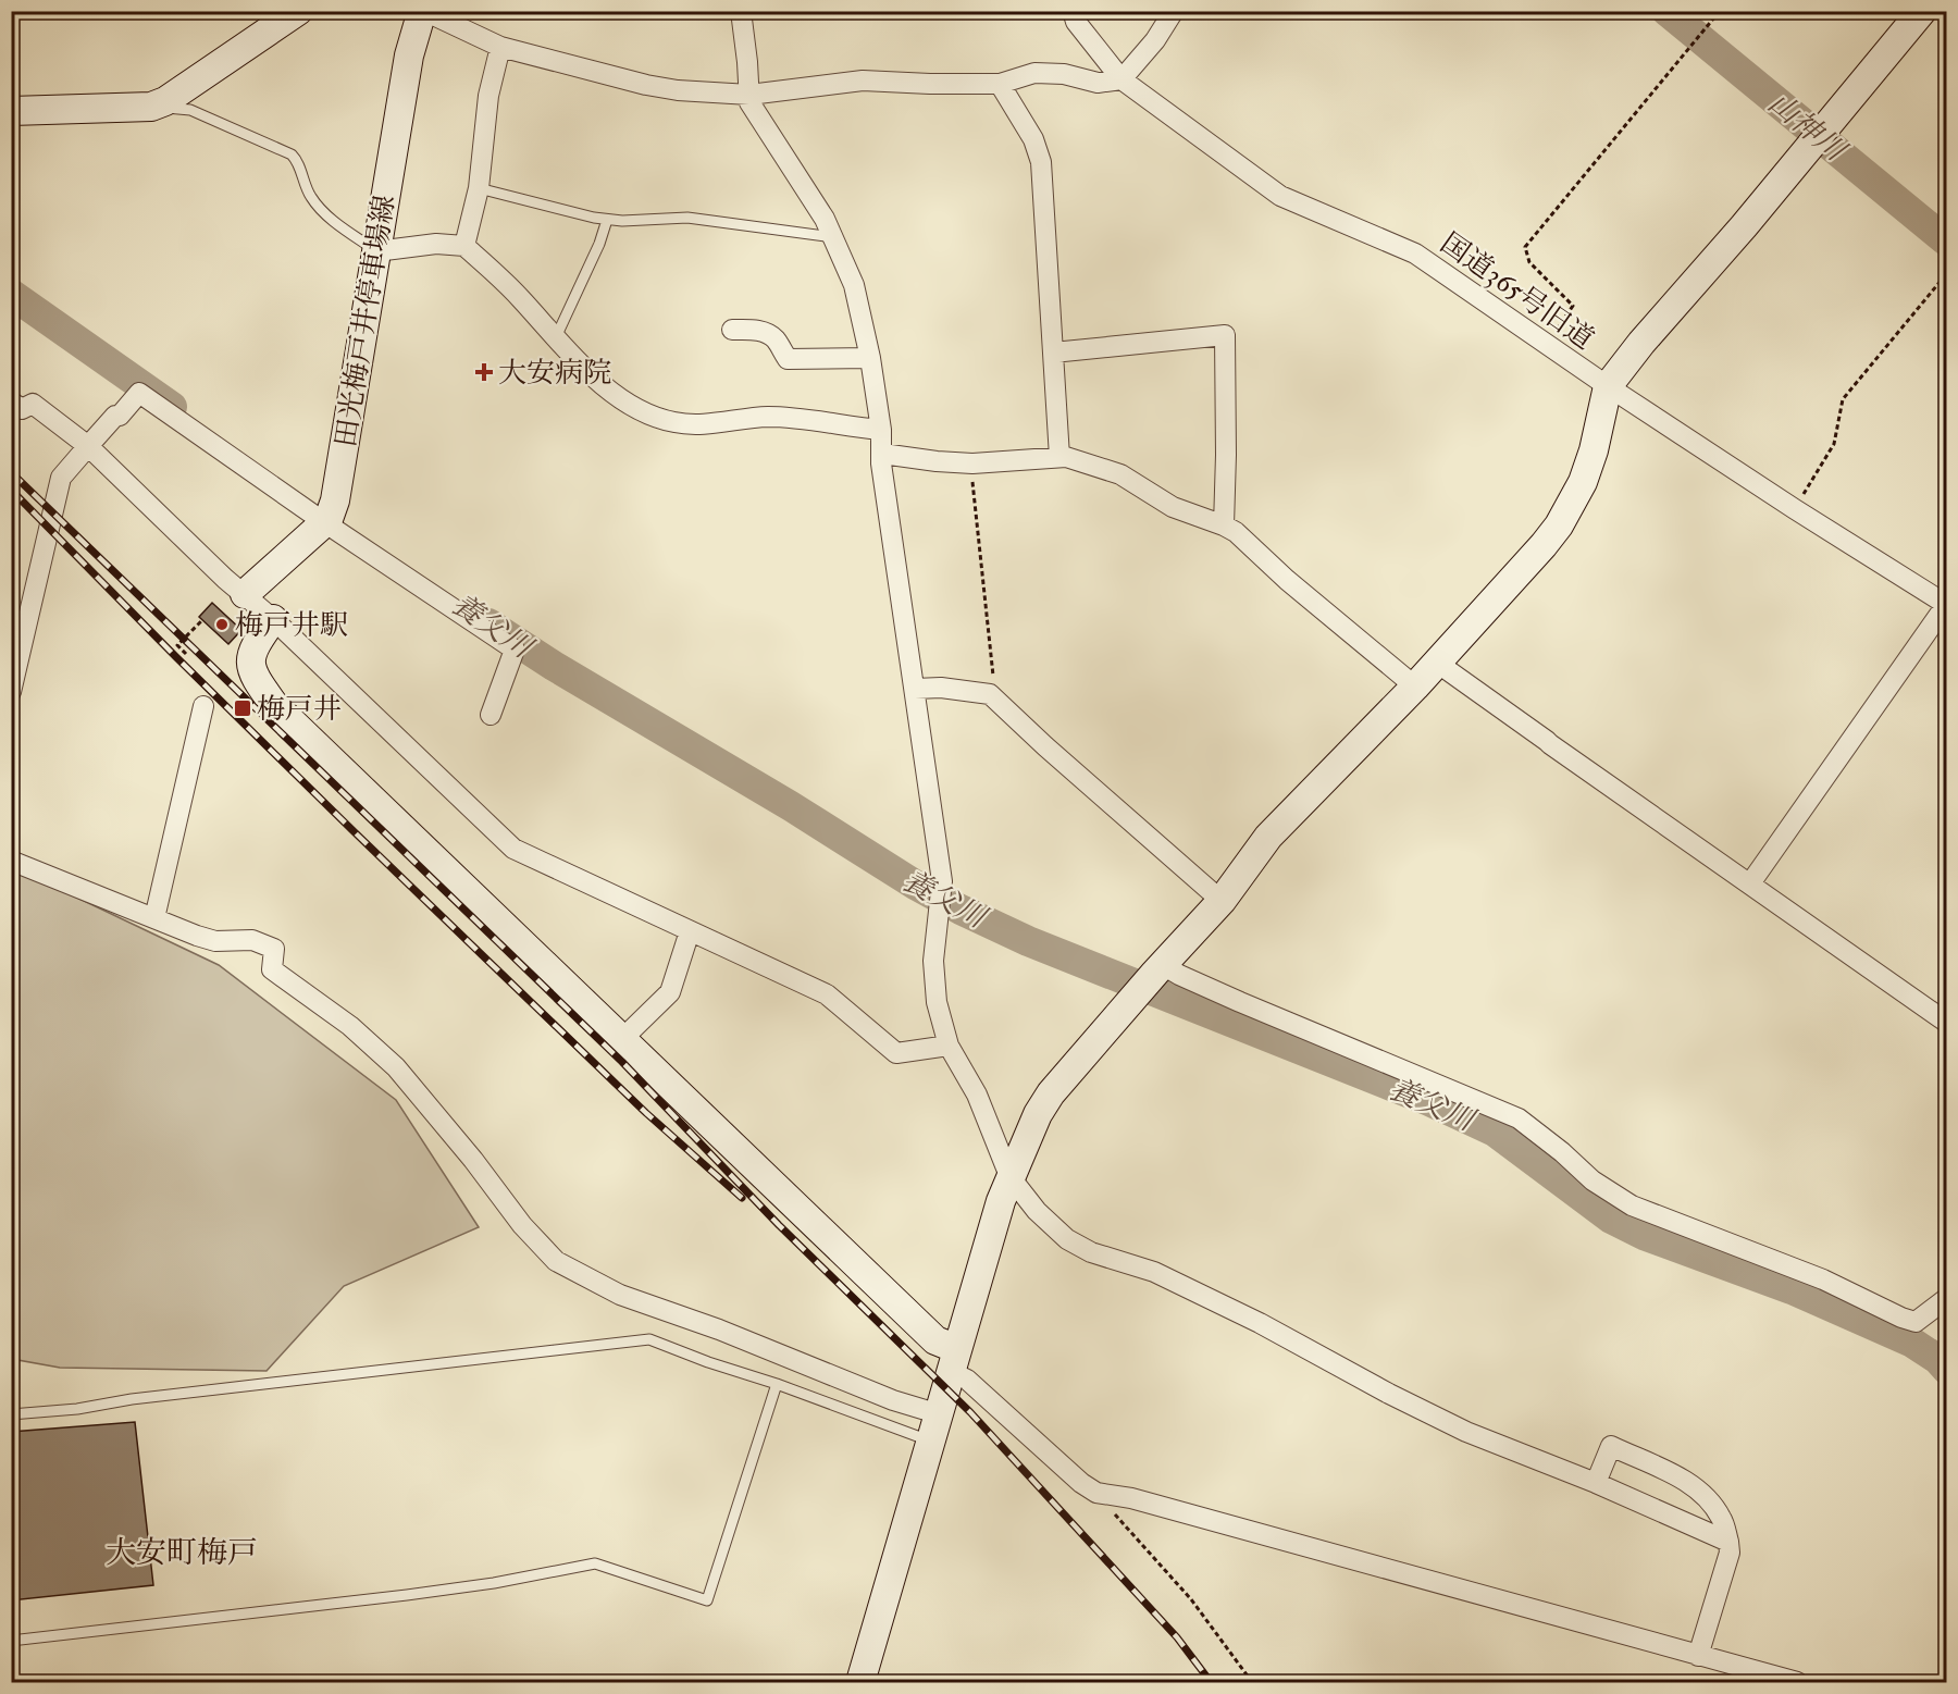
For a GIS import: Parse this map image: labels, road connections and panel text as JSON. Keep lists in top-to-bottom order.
{
  "streets": {
    "street": ["国道365号旧道", "田光梅戸井停車場線"]
  },
  "districts": ["大安町梅戸"],
  "water": ["山神川", "養父川"],
  "places": {
    "health": ["大安病院"],
    "other": ["梅戸井駅"],
    "transit": ["梅戸井"]
  }
}
